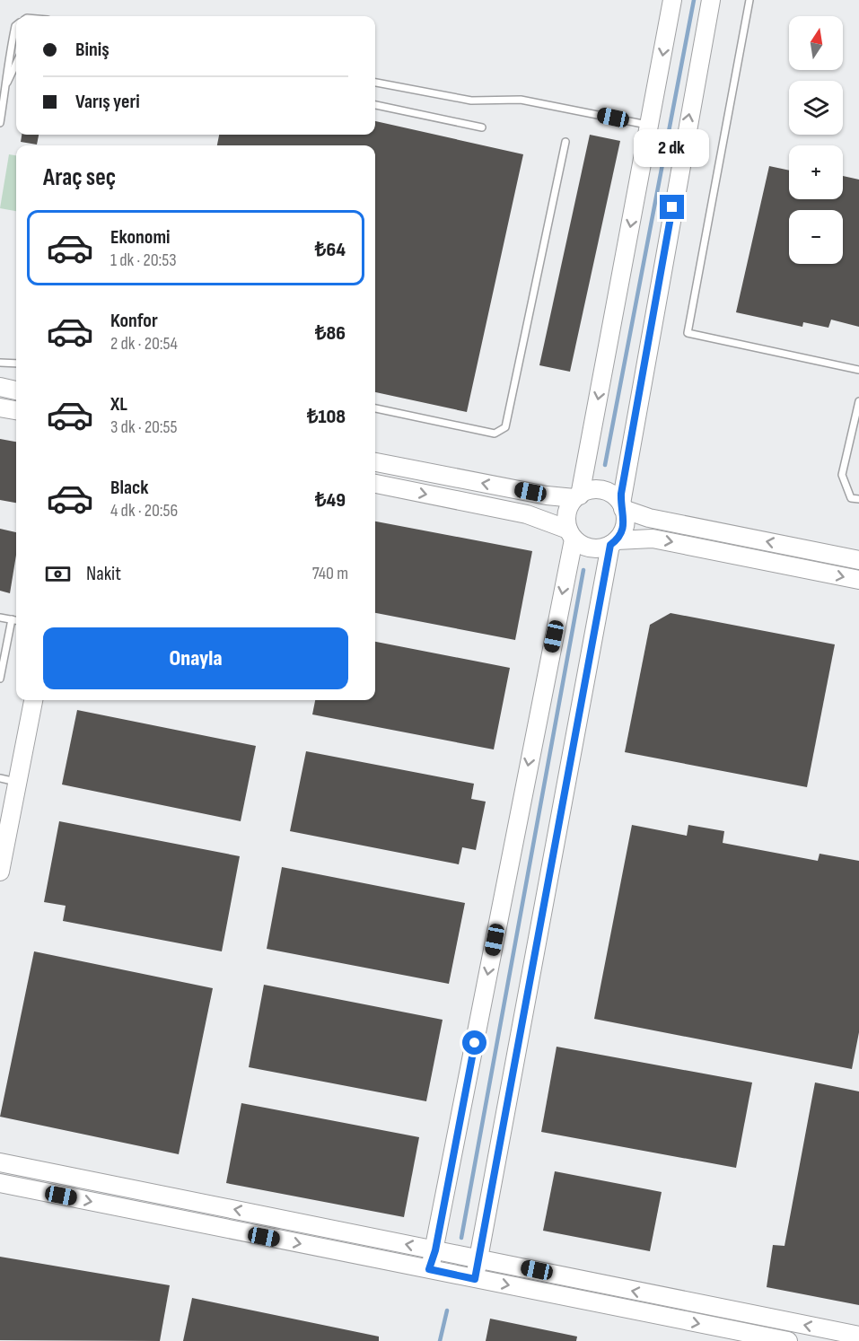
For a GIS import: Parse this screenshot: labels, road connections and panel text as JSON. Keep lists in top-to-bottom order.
{
  "north": "top",
  "page": {
    "map_buttons": ["+", "−"],
    "banner": ["Biniş", "Varış yeri"],
    "bubble": "2 dk",
    "heading": "Araç seç",
    "list": [
      {
        "name": "Ekonomi",
        "note": "1 dk · 20:53",
        "value": "₺64"
      },
      {
        "name": "Konfor",
        "note": "2 dk · 20:54",
        "value": "₺86"
      },
      {
        "name": "XL",
        "note": "3 dk · 20:55",
        "value": "₺108"
      },
      {
        "name": "Black",
        "note": "4 dk · 20:56",
        "value": "₺49"
      }
    ],
    "pay": ["Nakit", "740 m"],
    "buttons": "Onayla"
  }
}
